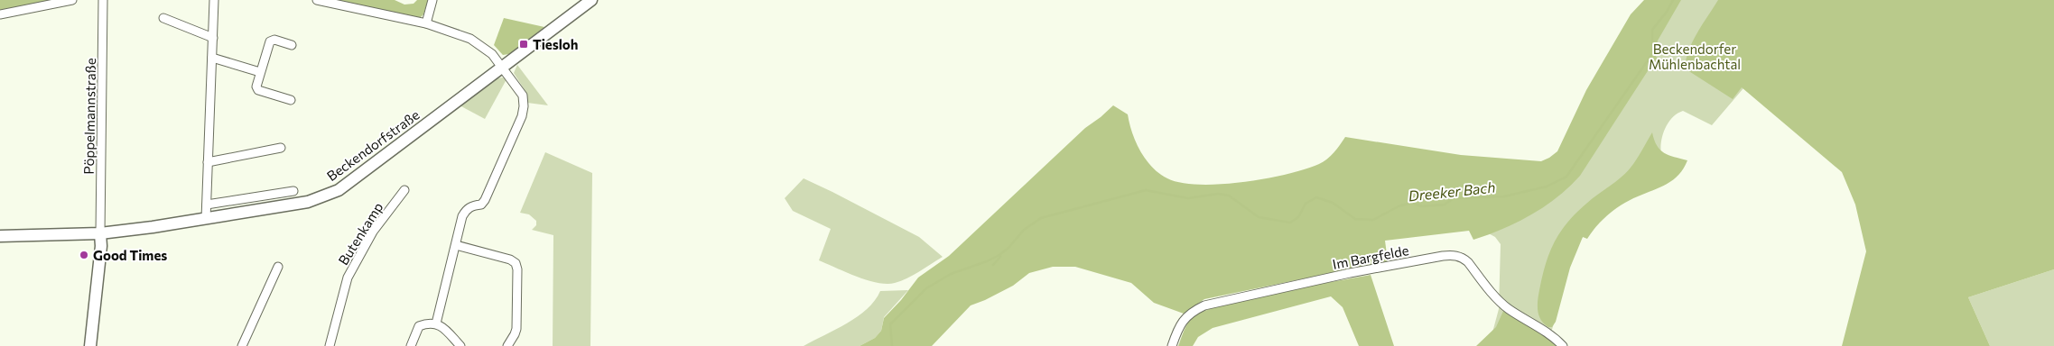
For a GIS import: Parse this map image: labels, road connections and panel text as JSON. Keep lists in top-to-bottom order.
{
  "streets": {
    "street": [
      "Pöppelmannstraße",
      "Beckendorfstraße",
      "Butenkamp",
      "Im Bargfelde"
    ]
  },
  "crossings": [
    ["Pöppelmannstraße", "Beckendorfstraße"]
  ],
  "water": ["Dreeker Bach"],
  "parks": ["Beckendorfer Mühlenbachtal"],
  "places": {
    "transit": ["Tiesloh"],
    "other": ["Good Times"]
  }
}
